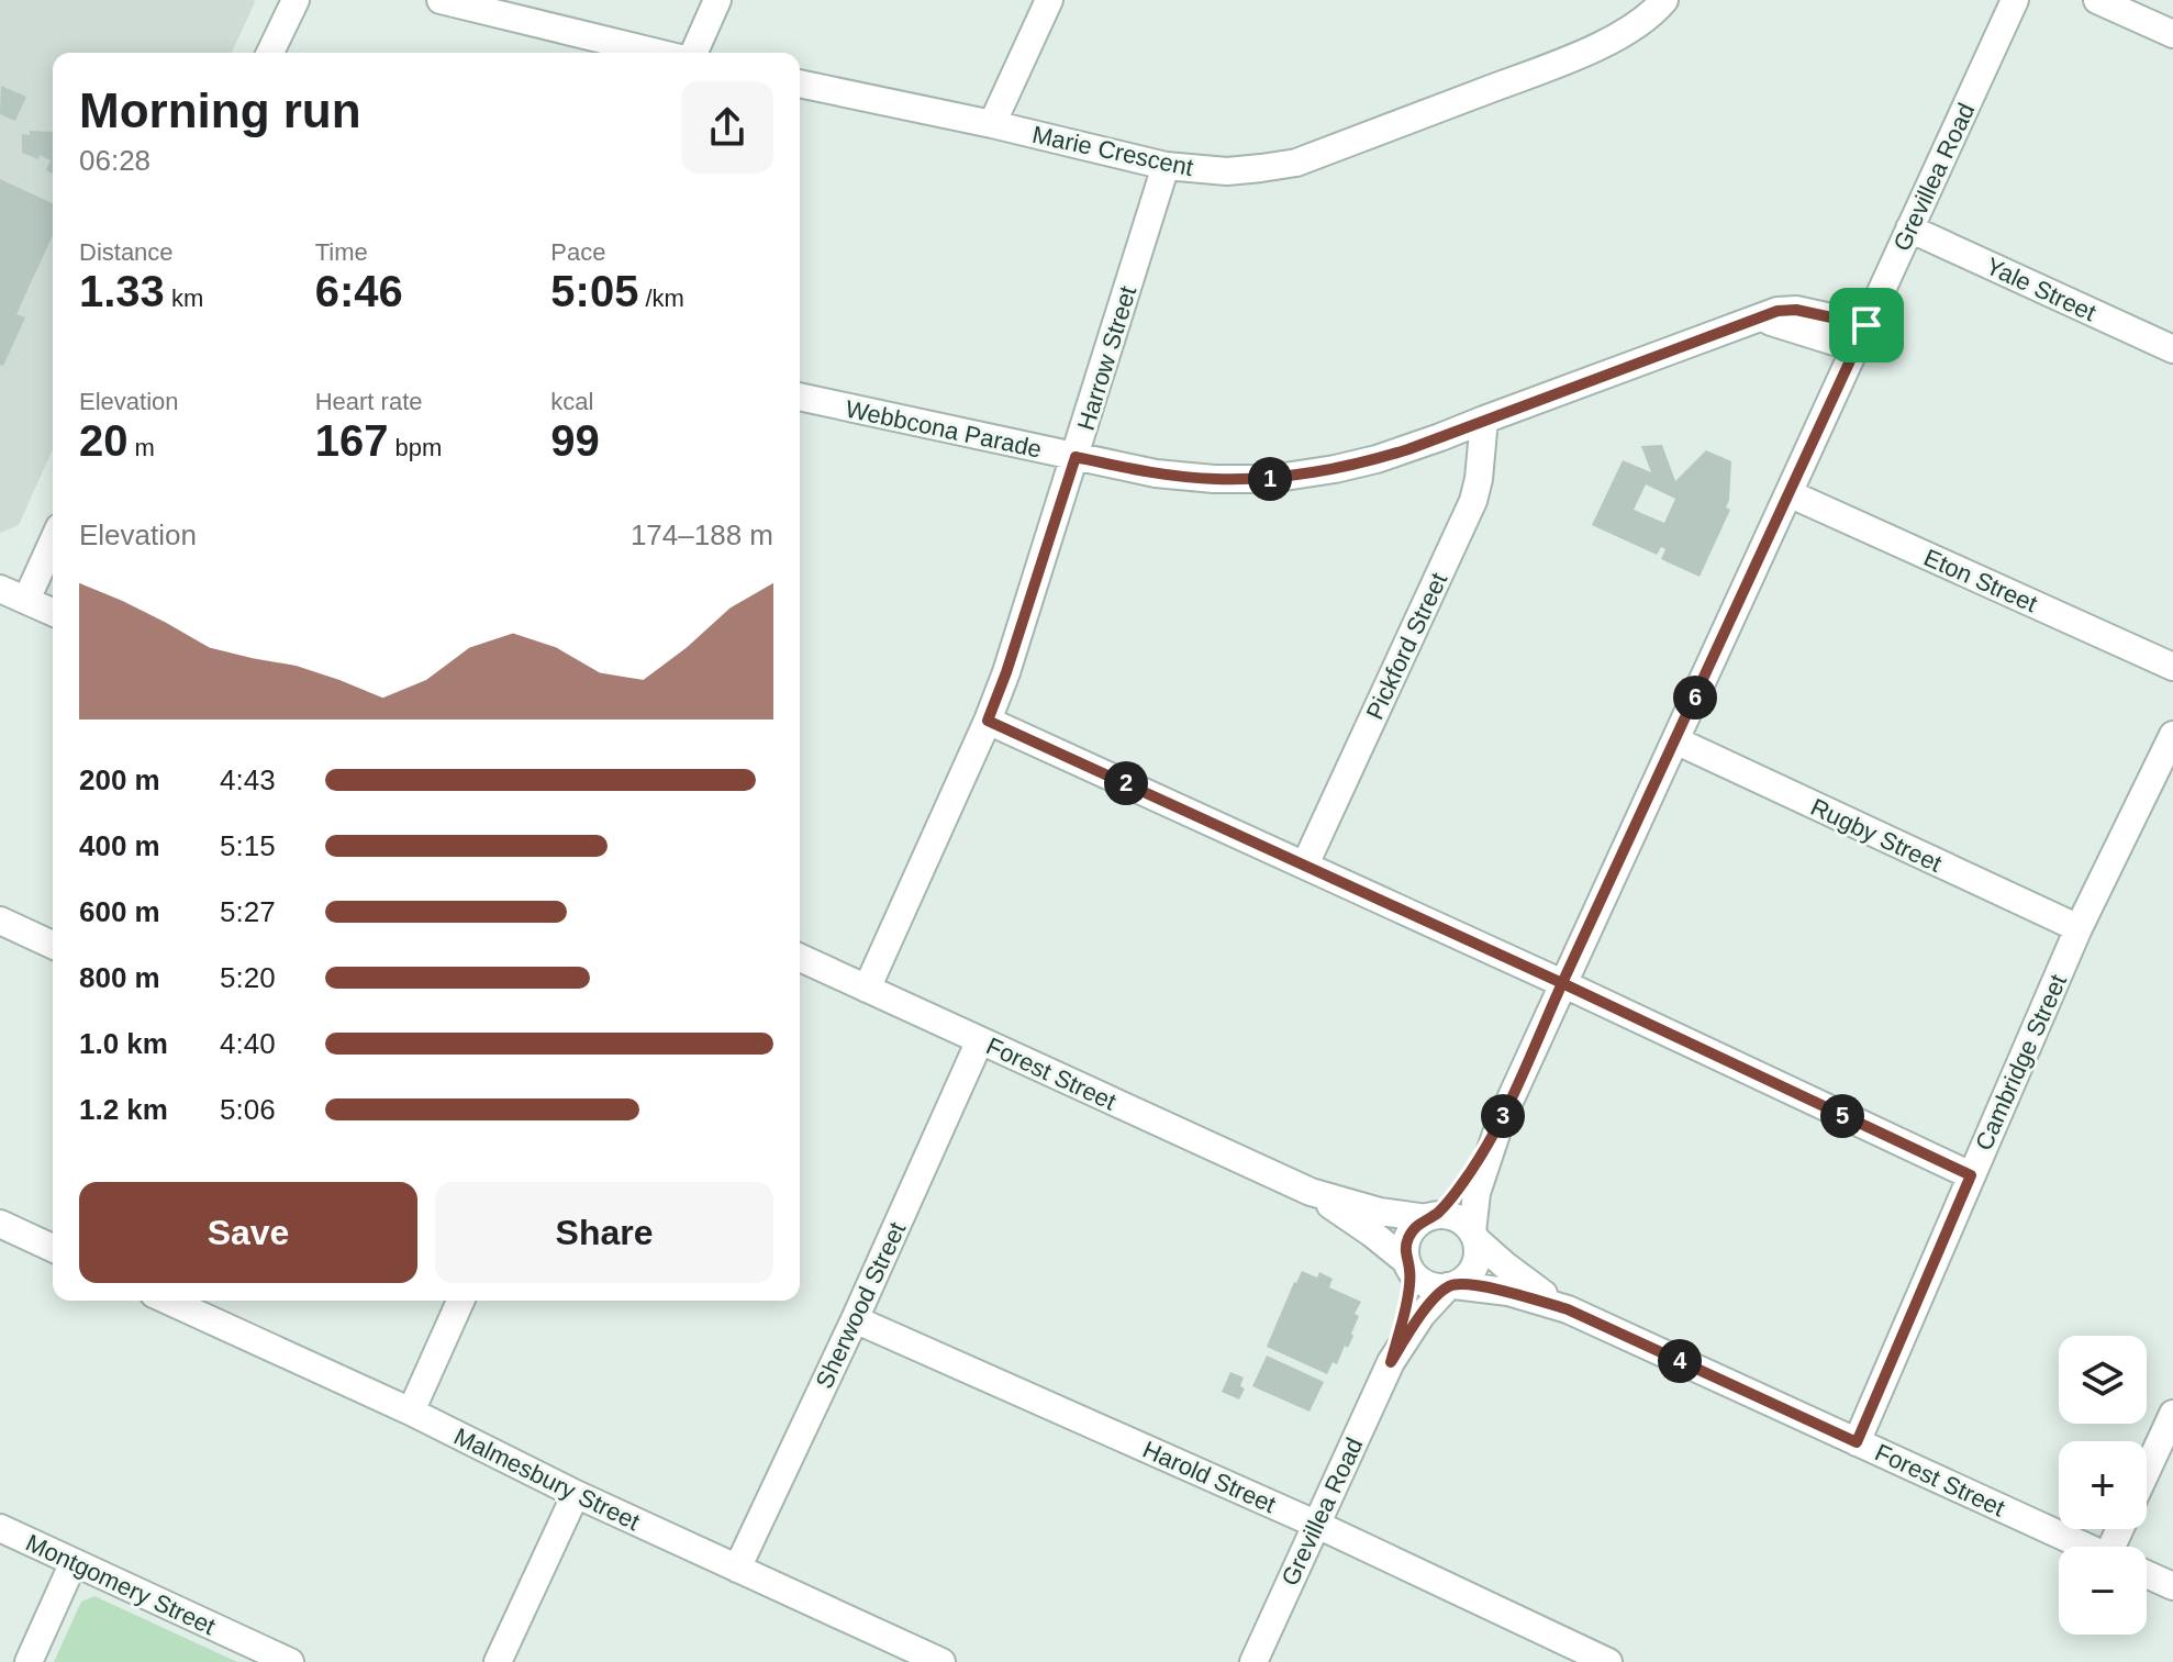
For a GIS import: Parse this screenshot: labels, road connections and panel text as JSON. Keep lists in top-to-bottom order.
{
  "streets": {
    "street": [
      "Marie Crescent",
      "Grevillea Road",
      "Yale Street",
      "Harrow Street",
      "Webbcona Parade",
      "Eton Street",
      "Pickford Street",
      "Rugby Street",
      "Cambridge Street",
      "Forest Street",
      "Sherwood Street",
      "Harold Street",
      "Malmesbury Street",
      "Montgomery Street"
    ]
  },
  "crossings": [
    ["Marie Crescent", "Harrow Street"],
    ["Grevillea Road", "Yale Street"],
    ["Grevillea Road", "Webbcona Parade"],
    ["Grevillea Road", "Eton Street"],
    ["Grevillea Road", "Rugby Street"],
    ["Grevillea Road", "Forest Street"],
    ["Grevillea Road", "Harold Street"],
    ["Harrow Street", "Webbcona Parade"],
    ["Harrow Street", "Forest Street"],
    ["Webbcona Parade", "Pickford Street"],
    ["Rugby Street", "Cambridge Street"],
    ["Cambridge Street", "Forest Street"],
    ["Forest Street", "Sherwood Street"],
    ["Sherwood Street", "Harold Street"],
    ["Sherwood Street", "Malmesbury Street"]
  ],
  "page": {
    "heading": ["Morning run", "06:28"],
    "stats": [
      ["Distance", "1.33 km"],
      ["Time", "6:46"],
      ["Pace", "5:05 /km"],
      ["Elevation", "20 m"],
      ["Heart rate", "167 bpm"],
      ["kcal", "99"]
    ],
    "pins": [
      "1",
      "6",
      "2",
      "3",
      "5",
      "4"
    ],
    "chart": ["Elevation", "174–188 m"],
    "list": [
      {
        "name": "200 m",
        "note": "4:43"
      },
      {
        "name": "400 m",
        "note": "5:15"
      },
      {
        "name": "600 m",
        "note": "5:27"
      },
      {
        "name": "800 m",
        "note": "5:20"
      },
      {
        "name": "1.0 km",
        "note": "4:40"
      },
      {
        "name": "1.2 km",
        "note": "5:06"
      }
    ],
    "buttons": ["Save", "Share"],
    "map_buttons": ["+", "−"]
  }
}
